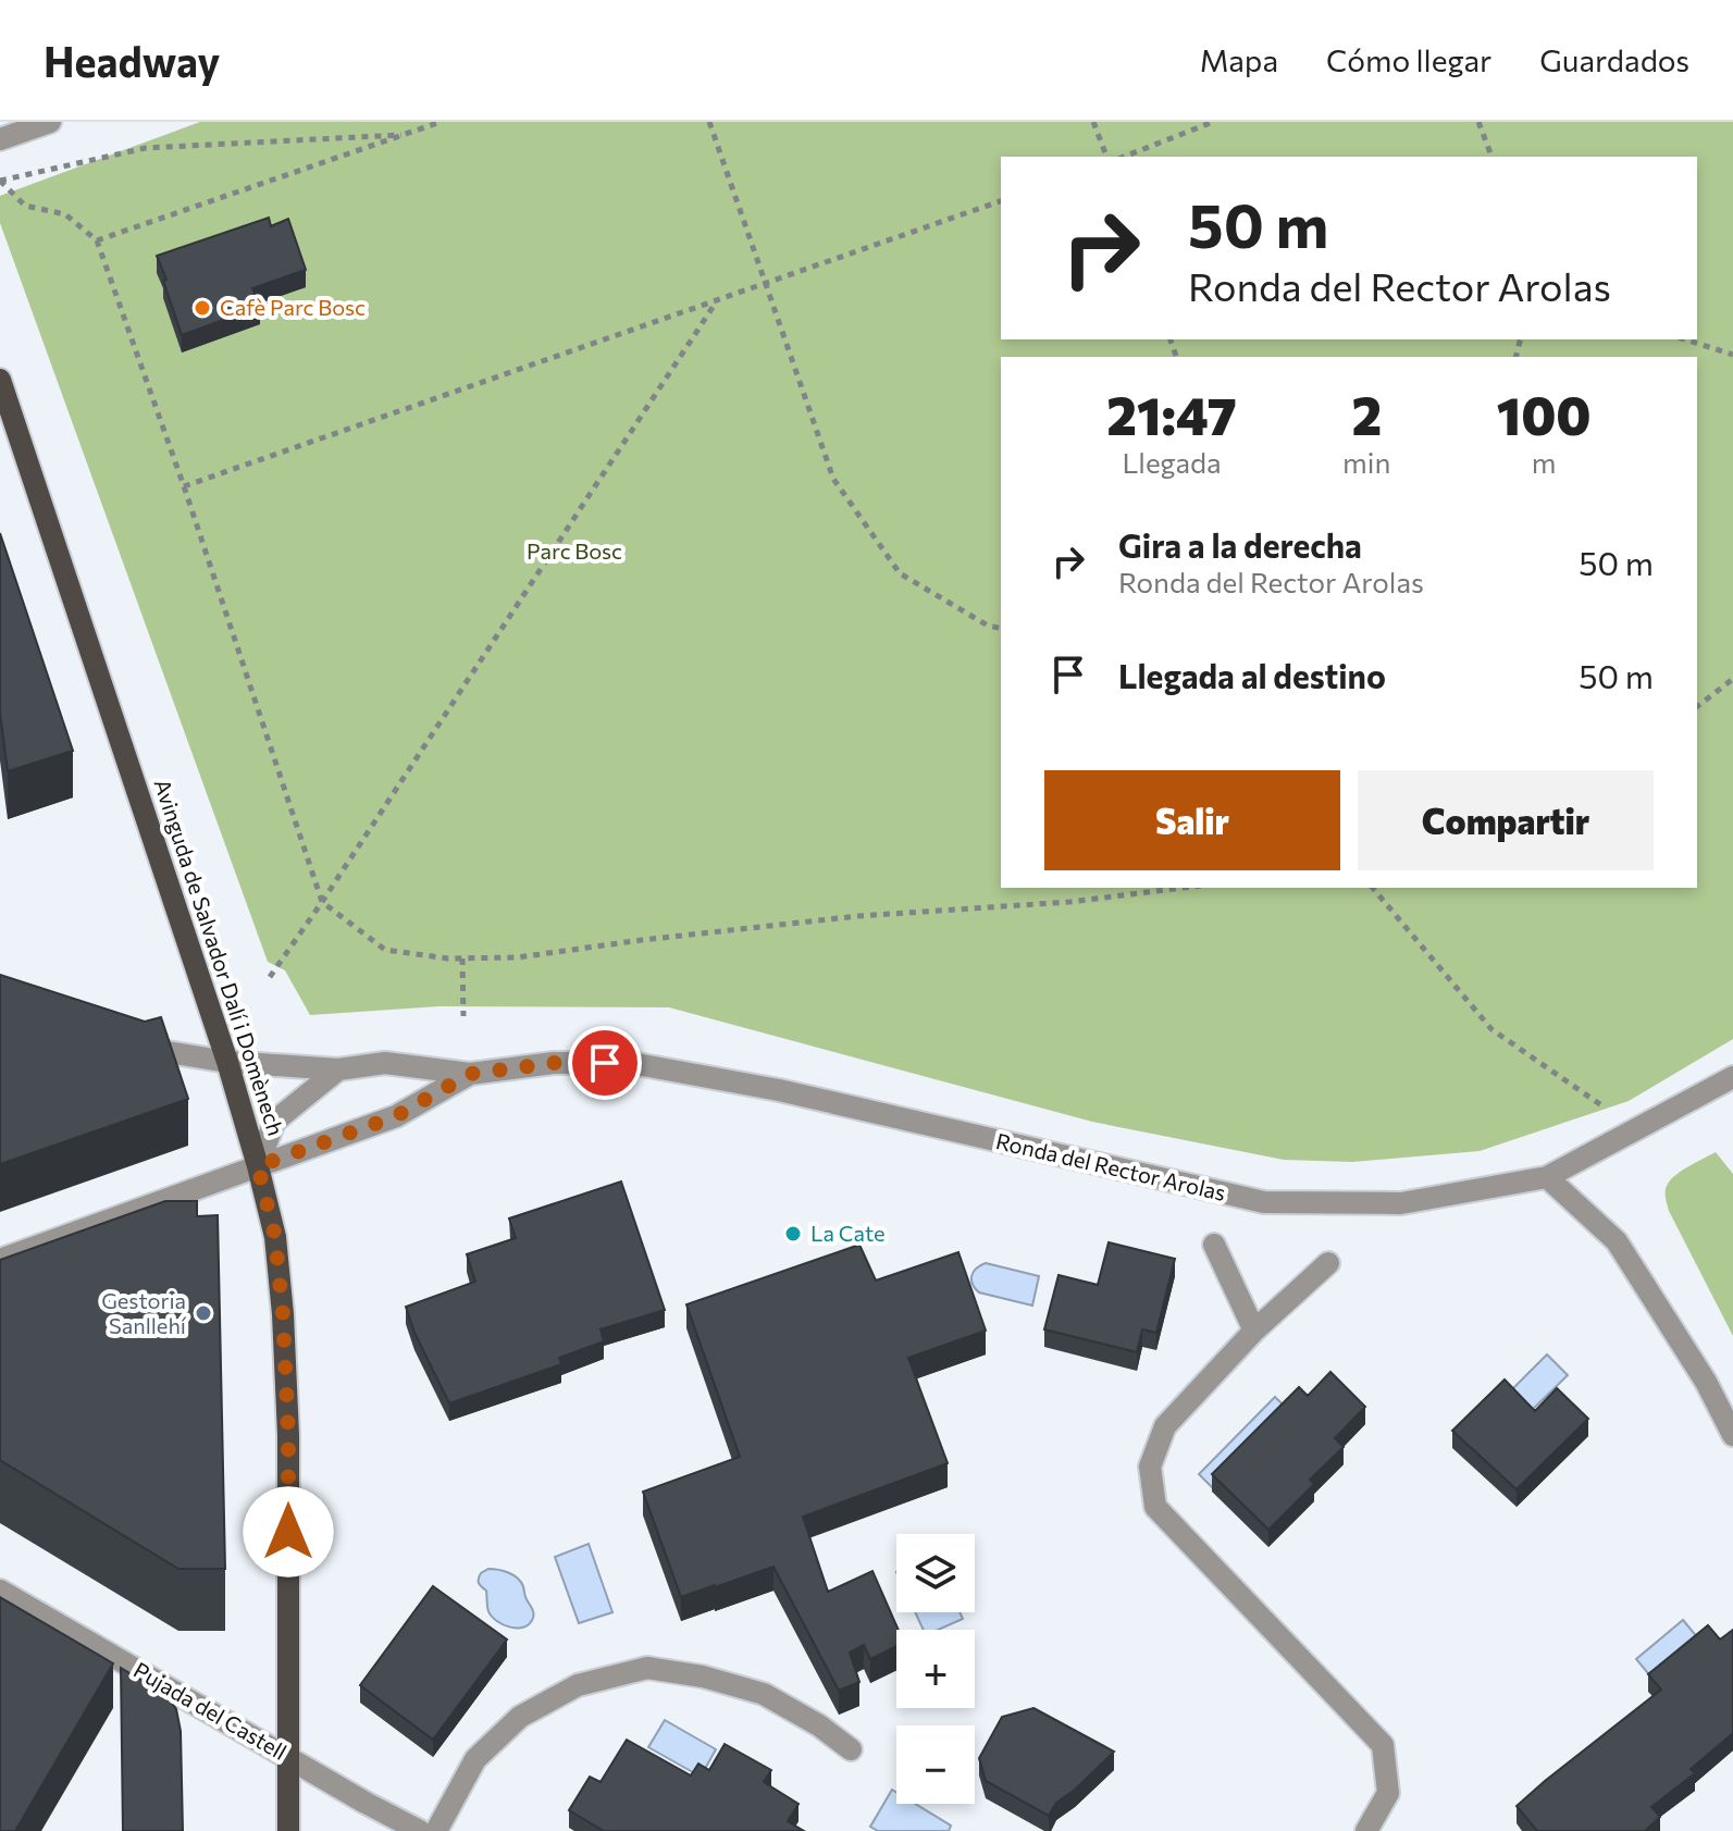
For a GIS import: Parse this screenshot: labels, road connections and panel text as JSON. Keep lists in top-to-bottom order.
{
  "streets": {
    "main road": ["Avinguda de Salvador Dalí i Domènech"],
    "street": ["Ronda del Rector Arolas", "Pujada del Castell"]
  },
  "crossings": [
    ["Avinguda de Salvador Dalí i Domènech", "Ronda del Rector Arolas"],
    ["Avinguda de Salvador Dalí i Domènech", "Pujada del Castell"]
  ],
  "parks": ["Parc Bosc"],
  "places": ["Cafè Parc Bosc", "La Cate", "Gestoria Sanllehí"],
  "page": {
    "header": "Headway",
    "nav": ["Mapa", "Cómo llegar", "Guardados"],
    "turn": ["50 m", "Ronda del Rector Arolas"],
    "eta": [
      "21:47",
      "Llegada",
      "2",
      "min",
      "100",
      "m"
    ],
    "list": [
      {
        "name": "Gira a la derecha",
        "note": "Ronda del Rector Arolas",
        "value": "50 m"
      },
      {
        "name": "Llegada al destino",
        "value": "50 m"
      }
    ],
    "buttons": ["Salir", "Compartir"],
    "map_buttons": ["+", "−"]
  }
}
